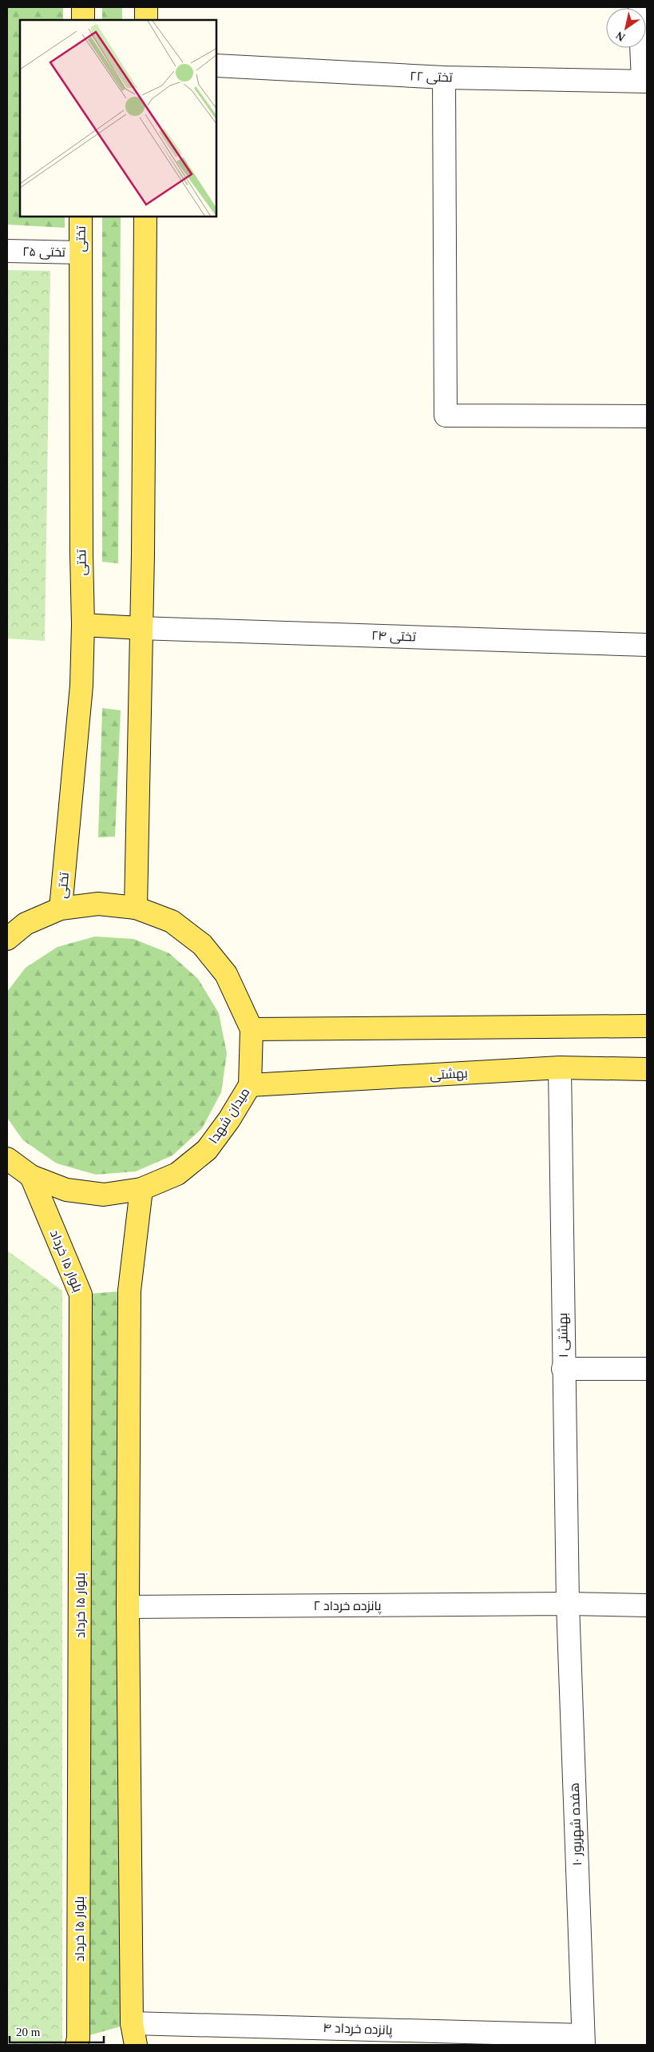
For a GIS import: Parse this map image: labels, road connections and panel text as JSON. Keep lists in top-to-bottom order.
{
  "streets": {
    "main road": [
      "تختی",
      "بهشتی",
      "میدان شهدا",
      "بلوار ۱۵ خرداد"
    ],
    "street": [
      "تختی ۲۲",
      "تختی ۲۵",
      "تختی ۲۴",
      "بهشتی ۱",
      "پانزده خرداد ۲",
      "هفده شهریور ۱۰",
      "پانزده خرداد ۴"
    ]
  },
  "crossings": [
    ["تختی", "تختی ۲۵"],
    ["تختی", "میدان شهدا"],
    ["بهشتی", "میدان شهدا"],
    ["بهشتی", "بهشتی ۱"],
    ["میدان شهدا", "بلوار ۱۵ خرداد"],
    ["بهشتی ۱", "پانزده خرداد ۲"],
    ["بهشتی ۱", "هفده شهریور ۱۰"],
    ["پانزده خرداد ۲", "هفده شهریور ۱۰"],
    ["هفده شهریور ۱۰", "پانزده خرداد ۴"]
  ],
  "scale_bar": "20 m",
  "north": "bottom left"
}
